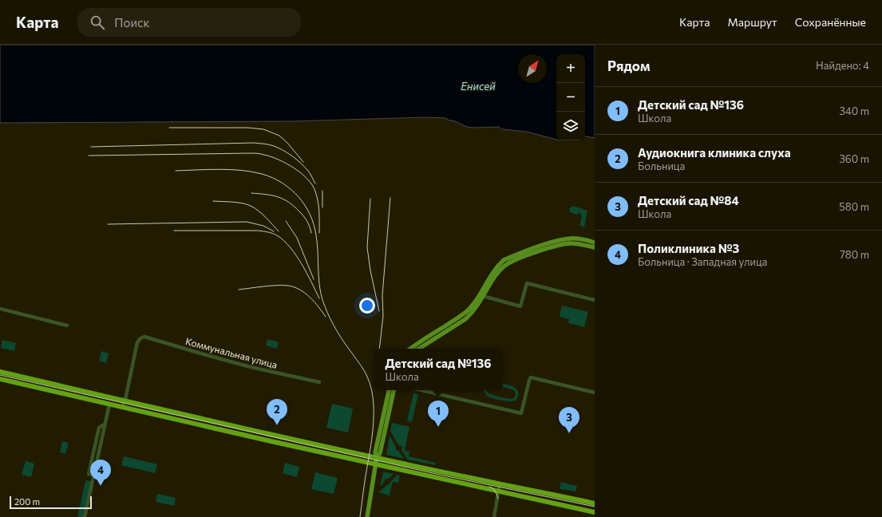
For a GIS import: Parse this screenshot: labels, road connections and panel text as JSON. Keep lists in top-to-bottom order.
{
  "streets": {
    "street": ["Коммунальная улица"]
  },
  "water": ["Енисей"],
  "scale_bar": "200 m",
  "north": "top right",
  "page": {
    "header": "Карта",
    "search": "Поиск",
    "nav": ["Карта", "Маршрут", "Сохранённые"],
    "heading": ["Рядом", "Найдено: 4"],
    "map_buttons": ["+", "−"],
    "list": [
      {
        "mark": "1",
        "name": "Детский сад №136",
        "note": "Школа",
        "value": "340 m"
      },
      {
        "mark": "2",
        "name": "Аудиокнига клиника слуха",
        "note": "Больница",
        "value": "360 m"
      },
      {
        "mark": "3",
        "name": "Детский сад №84",
        "note": "Школа",
        "value": "580 m"
      },
      {
        "mark": "4",
        "name": "Поликлиника №3",
        "note": "Больница · Западная улица",
        "value": "780 m"
      }
    ],
    "popup": ["Детский сад №136", "Школа"],
    "pins": [
      "2",
      "1",
      "3",
      "4"
    ],
    "scale": "200 m"
  }
}
